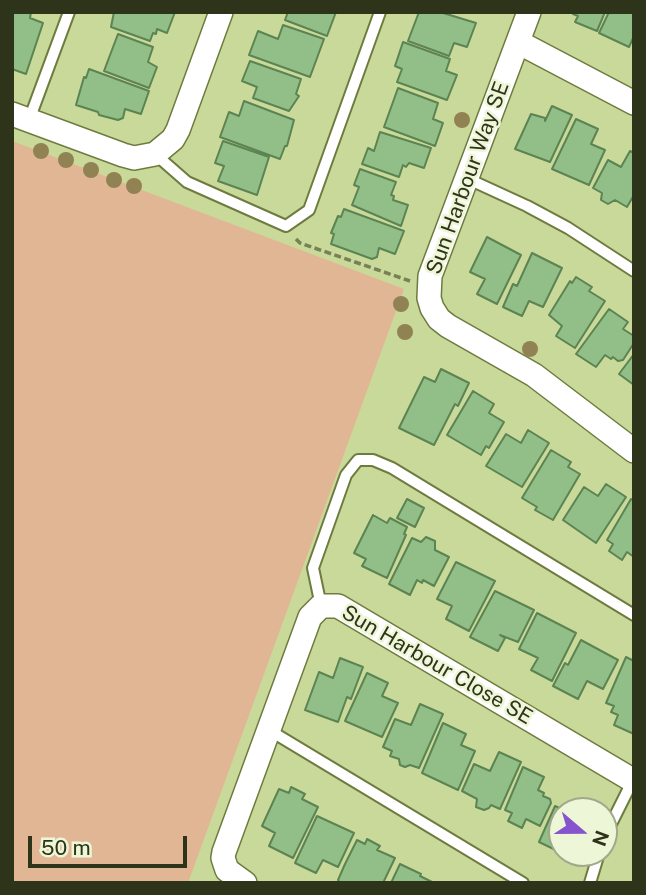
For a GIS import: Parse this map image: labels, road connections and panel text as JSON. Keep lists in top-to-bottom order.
{
  "streets": {
    "street": ["Sun Harbour Way SE", "Sun Harbour Close SE"]
  },
  "scale_bar": "50 m",
  "north": "right"
}
